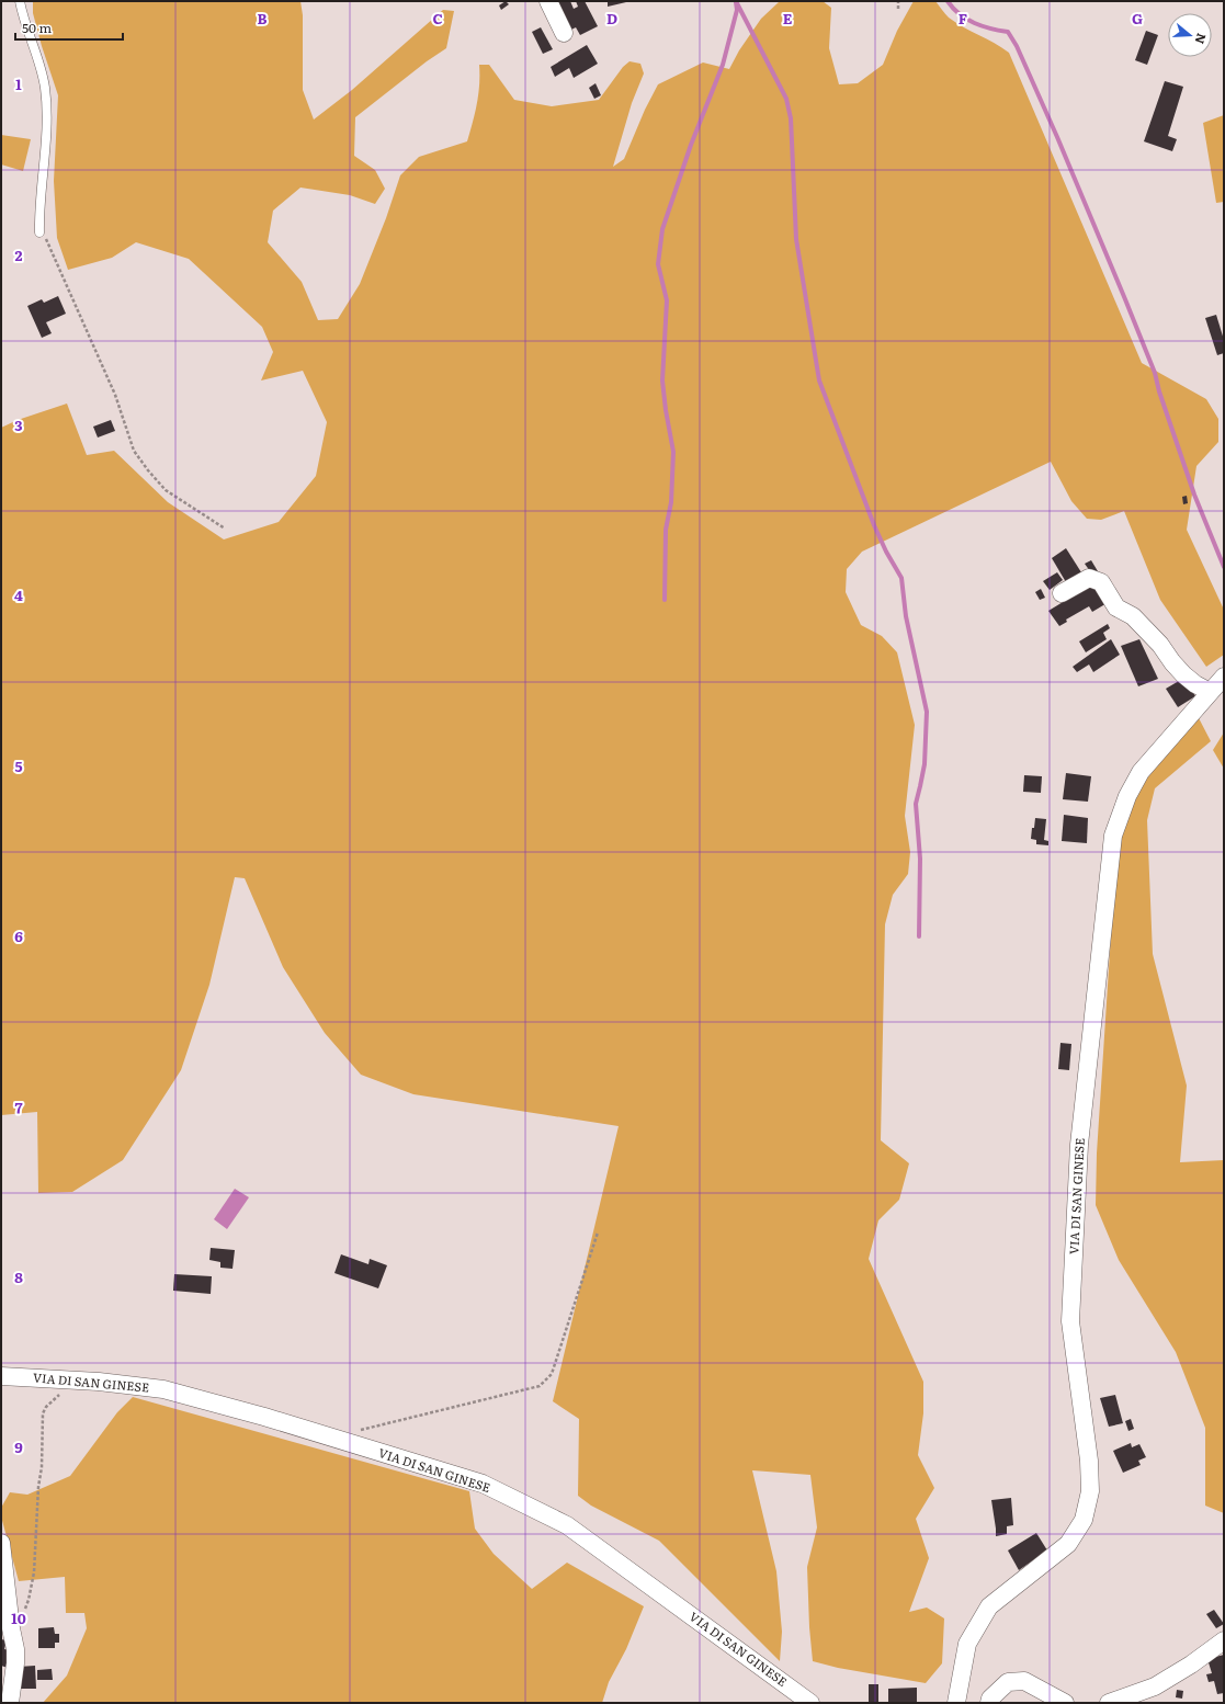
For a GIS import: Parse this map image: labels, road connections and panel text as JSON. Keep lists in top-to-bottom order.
{
  "streets": {
    "street": ["VIA DI SAN GINESE"]
  },
  "scale_bar": "50 m",
  "north": "right",
  "grid": {
    "columns": [
      "B",
      "C",
      "D",
      "E",
      "F",
      "G"
    ],
    "rows": [
      "1",
      "2",
      "3",
      "4",
      "5",
      "6",
      "7",
      "8",
      "9",
      "10"
    ]
  }
}
